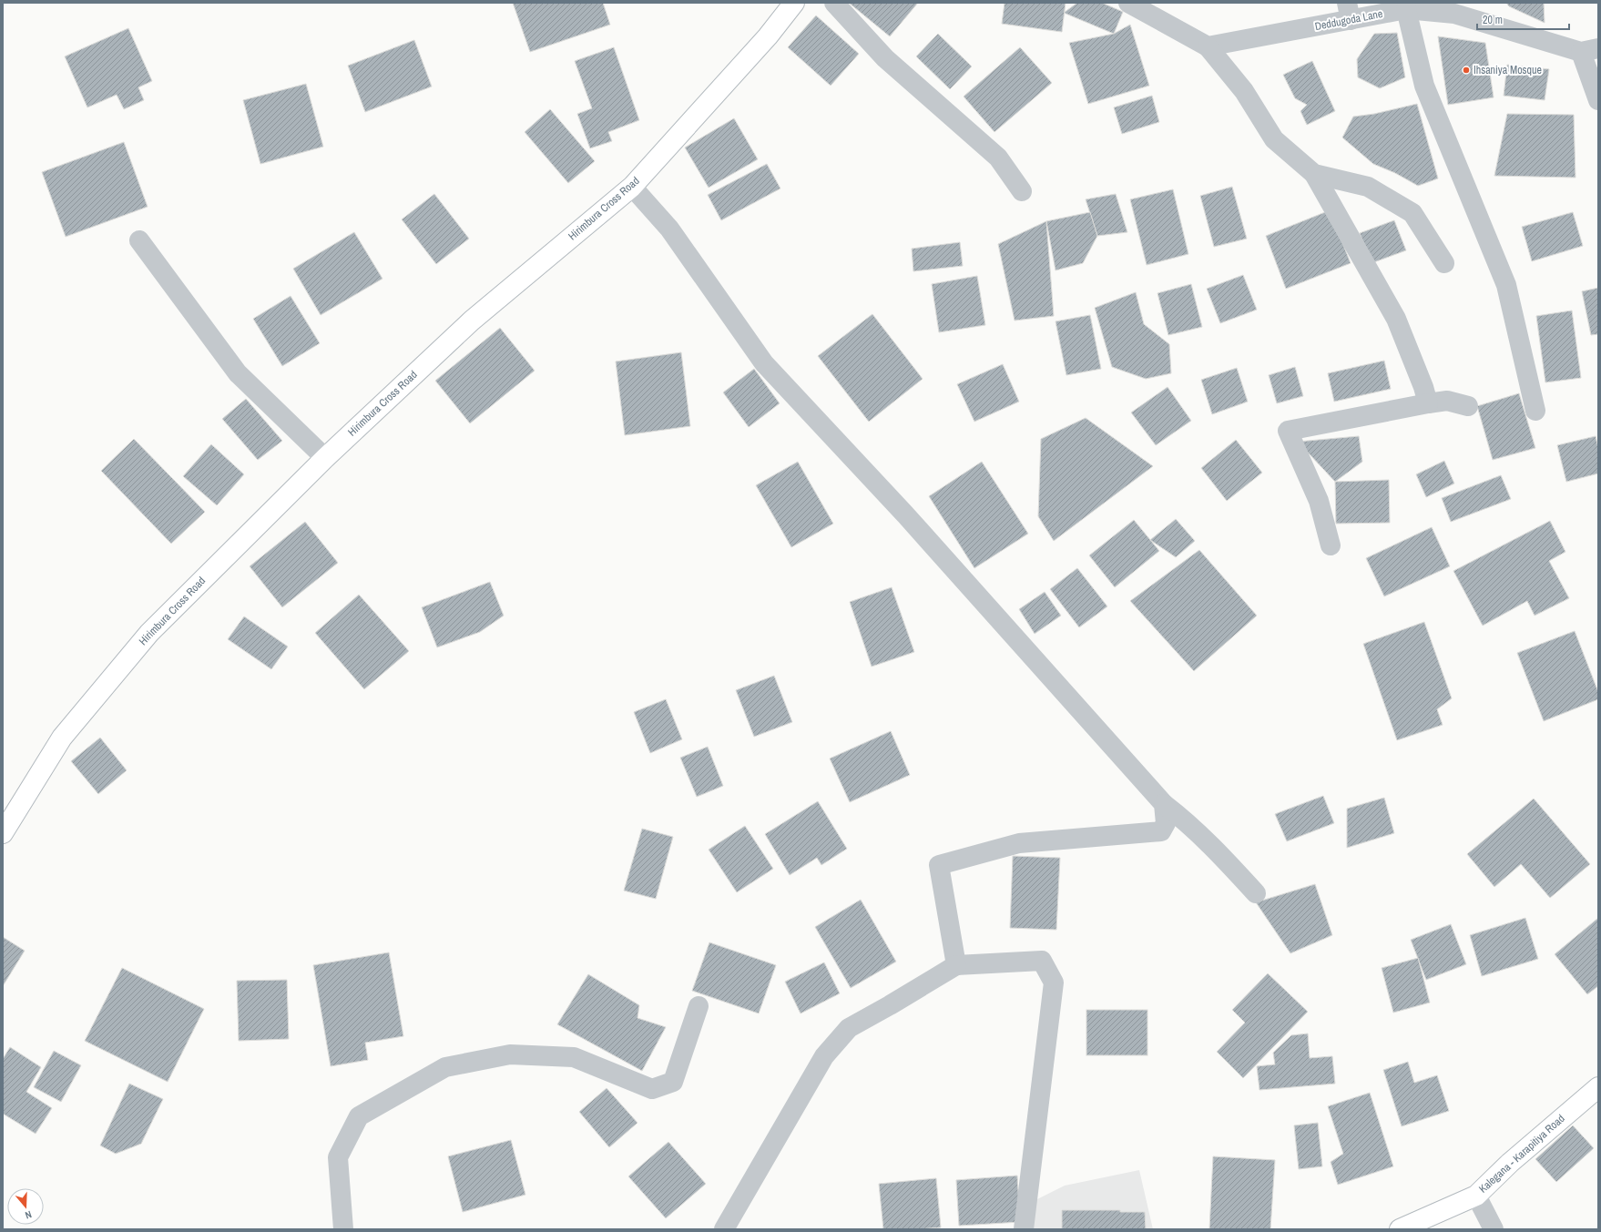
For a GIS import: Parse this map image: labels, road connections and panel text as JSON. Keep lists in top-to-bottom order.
{
  "streets": {
    "main road": ["Hirimbura Cross Road", "Kalegana - Karapitiya Road"],
    "street": ["Deddugoda Lane"]
  },
  "places": ["Ihsaniya Mosque"],
  "scale_bar": "20 m",
  "north": "bottom"
}
